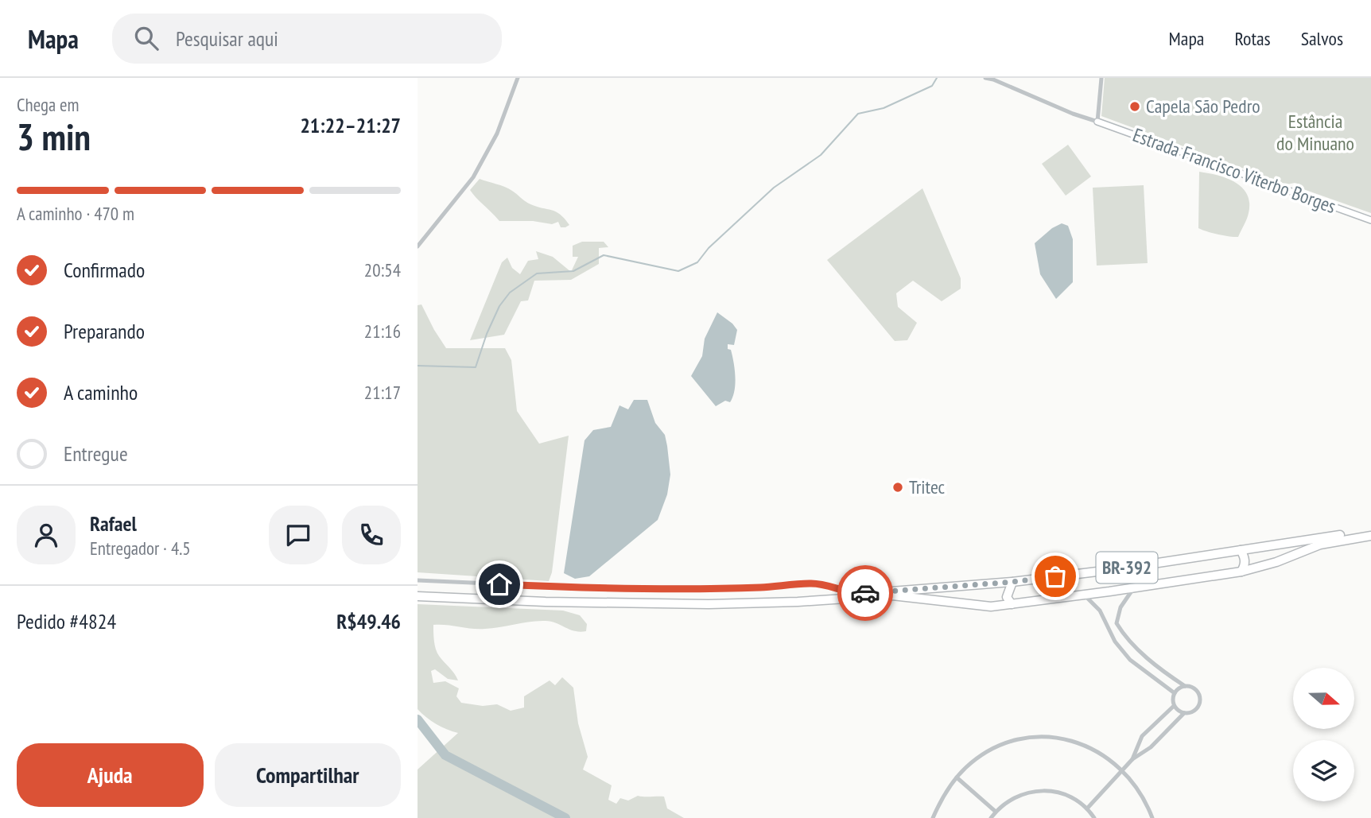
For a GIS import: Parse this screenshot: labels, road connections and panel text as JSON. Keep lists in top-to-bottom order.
{
  "streets": {
    "highway": ["BR-392"],
    "street": ["Estrada Francisco Viterbo Borges"]
  },
  "parks": ["Estância do Minuano"],
  "places": ["Capela São Pedro", "Tritec"],
  "north": "right",
  "page": {
    "header": "Mapa",
    "search": "Pesquisar aqui",
    "nav": ["Mapa", "Rotas", "Salvos"],
    "heading": ["3 min", "Chega em", "21:22–21:27"],
    "panel": [
      "Rafael",
      "Entregador · 4.5",
      "Pedido #4824",
      "R$49.46"
    ],
    "bar": "A caminho · 470 m",
    "list": [
      ["Confirmado", "20:54"],
      ["Preparando", "21:16"],
      ["A caminho", "21:17"],
      "Entregue"
    ],
    "buttons": ["Ajuda", "Compartilhar"]
  }
}
